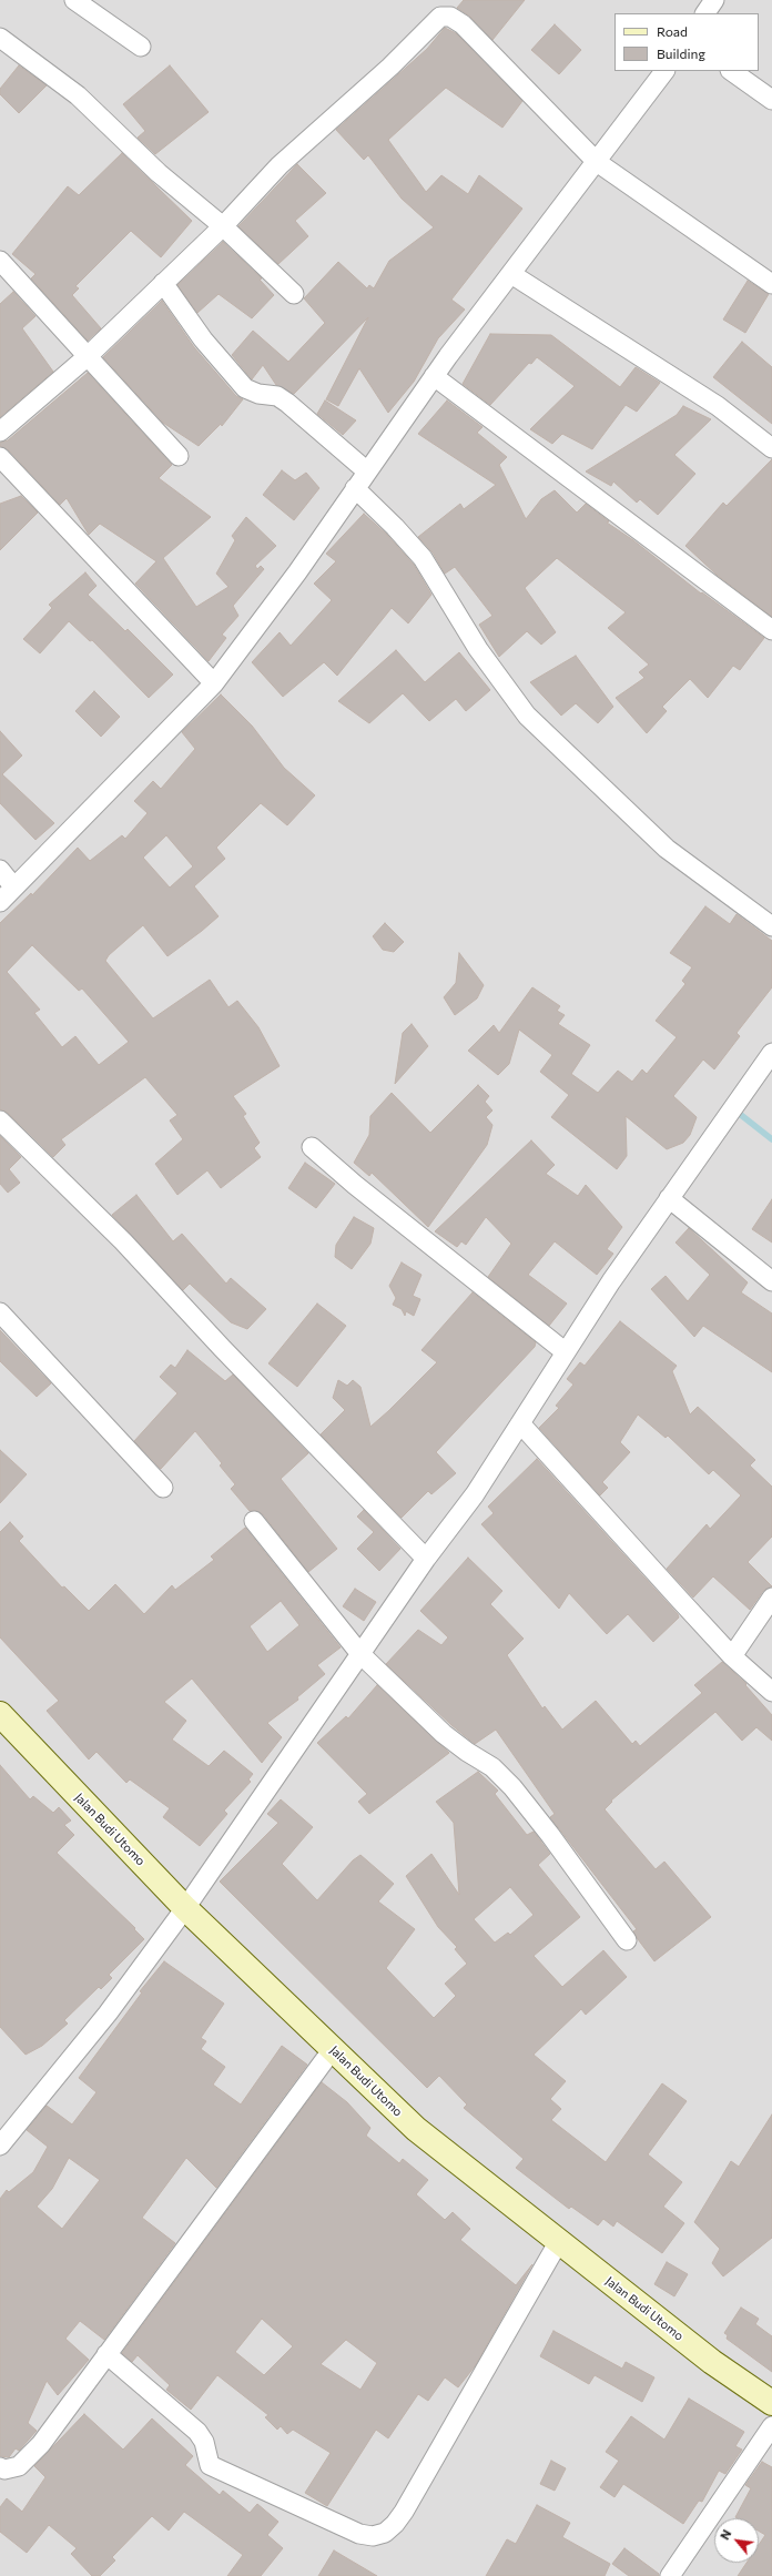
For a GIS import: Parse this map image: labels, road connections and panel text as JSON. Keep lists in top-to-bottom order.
{
  "streets": {
    "street": ["Jalan Budi Utomo"]
  },
  "legend": ["Road", "Building"],
  "north": "top left"
}
